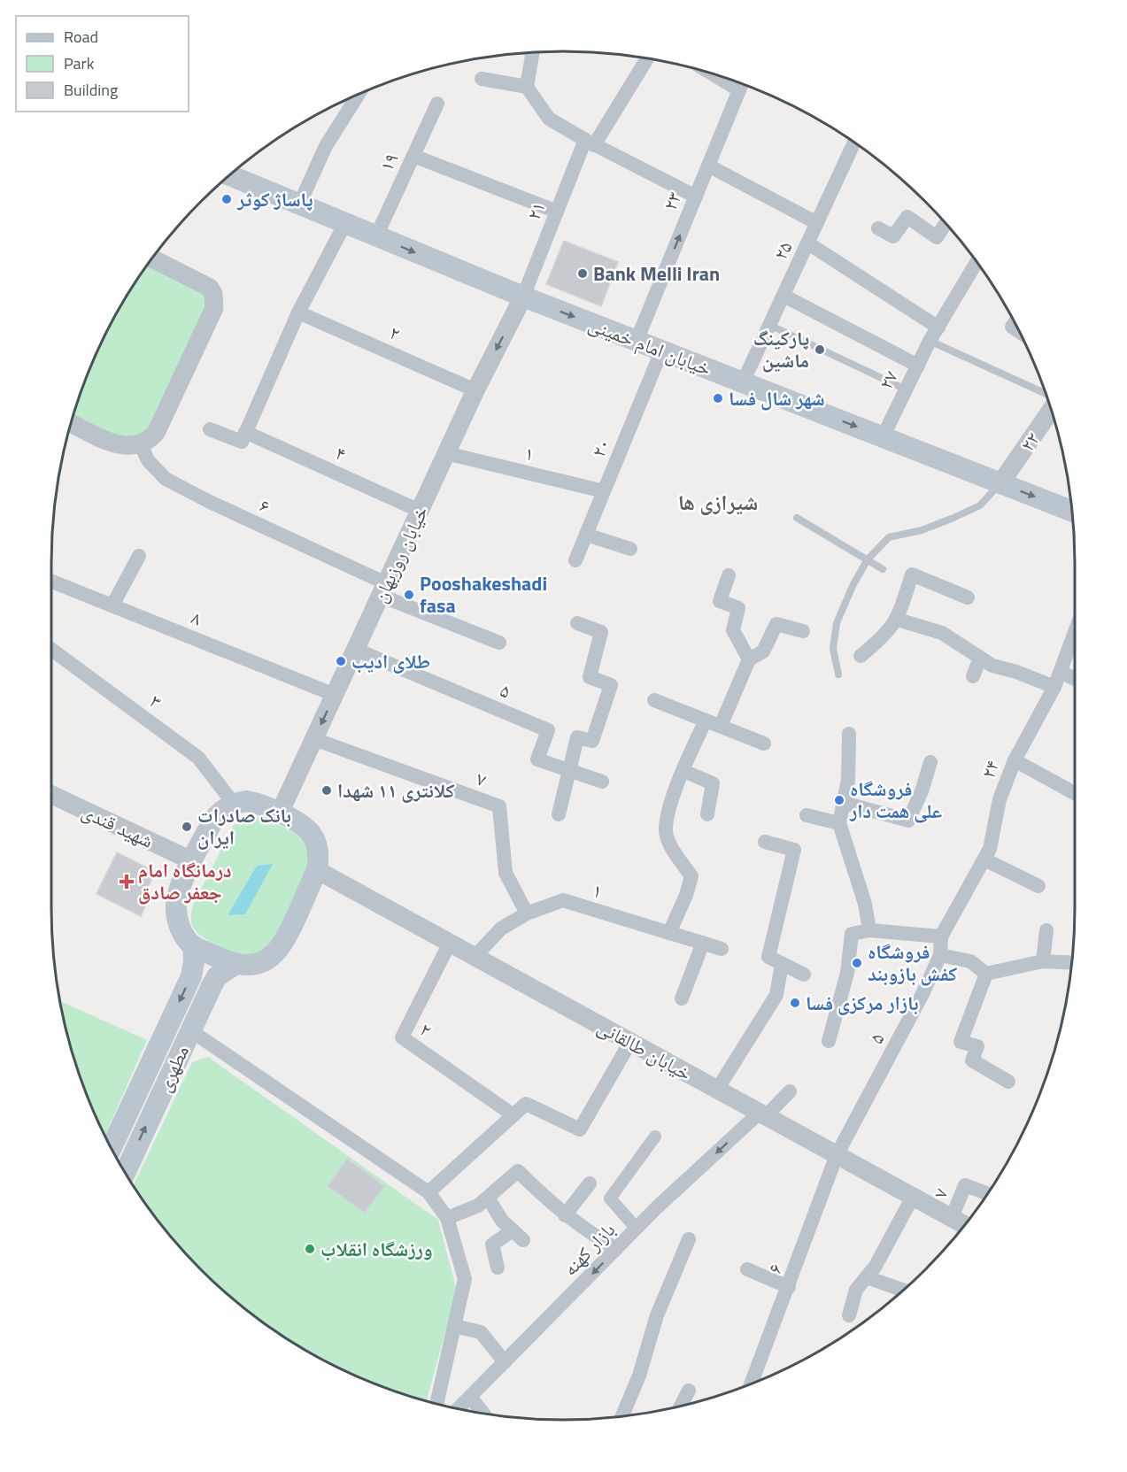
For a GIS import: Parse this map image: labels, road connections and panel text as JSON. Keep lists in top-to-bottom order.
{
  "streets": {
    "main road": ["خیابان امام خمینی", "مطهری"],
    "street": [
      "۱۹",
      "۲۳",
      "۲۱",
      "۲۵",
      "۲",
      "۲۷",
      "۲۲",
      "۲۰",
      "۴",
      "۱",
      "۶",
      "خیابان روزبهان",
      "۸",
      "۵",
      "۳",
      "۲۴",
      "۷",
      "شهید قندی",
      "خیابان طالقانی",
      "بازار کهنه"
    ]
  },
  "crossings": [
    ["۱۹", "خیابان امام خمینی"],
    ["۲۳", "خیابان امام خمینی"],
    ["۲۱", "خیابان امام خمینی"],
    ["۲۱", "خیابان روزبهان"],
    ["۲۵", "خیابان امام خمینی"],
    ["۲", "خیابان روزبهان"],
    ["۲", "خیابان طالقانی"],
    ["خیابان امام خمینی", "۲۷"],
    ["خیابان امام خمینی", "۲۲"],
    ["خیابان امام خمینی", "۲۰"],
    ["خیابان امام خمینی", "خیابان روزبهان"],
    ["۲۰", "۱"],
    ["۴", "خیابان روزبهان"],
    ["۱", "خیابان روزبهان"],
    ["۱", "۷"],
    ["۱", "خیابان طالقانی"],
    ["۶", "خیابان روزبهان"],
    ["۶", "۵"],
    ["۶", "خیابان طالقانی"],
    ["خیابان روزبهان", "۸"],
    ["خیابان روزبهان", "۵"],
    ["خیابان روزبهان", "۳"],
    ["خیابان روزبهان", "۷"],
    ["خیابان روزبهان", "شهید قندی"],
    ["خیابان روزبهان", "خیابان طالقانی"],
    ["خیابان روزبهان", "مطهری"],
    ["۵", "۲۴"],
    ["۵", "خیابان طالقانی"],
    ["۳", "شهید قندی"],
    ["۳", "خیابان طالقانی"],
    ["۳", "مطهری"],
    ["۷", "خیابان طالقانی"],
    ["شهید قندی", "خیابان طالقانی"],
    ["شهید قندی", "مطهری"],
    ["خیابان طالقانی", "مطهری"],
    ["خیابان طالقانی", "بازار کهنه"]
  ],
  "one_way": ["۲۳", "خیابان امام خمینی", "بازار کهنه"],
  "districts": ["شیرازی ها"],
  "places": {
    "other": [
      "پاساژ کوثر",
      "Bank Melli Iran",
      "پارکینگ ماشین",
      "شهر شال فسا",
      "Pooshakeshadi fasa",
      "طلای ادیب",
      "کلانتری ۱۱ شهدا",
      "فروشگاه علی همت دار",
      "بانک صادرات ایران",
      "فروشگاه کفش بازوبند",
      "بازار مرکزی فسا",
      "ورزشگاه انقلاب"
    ],
    "health": ["درمانگاه امام جعفر صادق"]
  },
  "legend": ["Road", "Park", "Building"]
}
